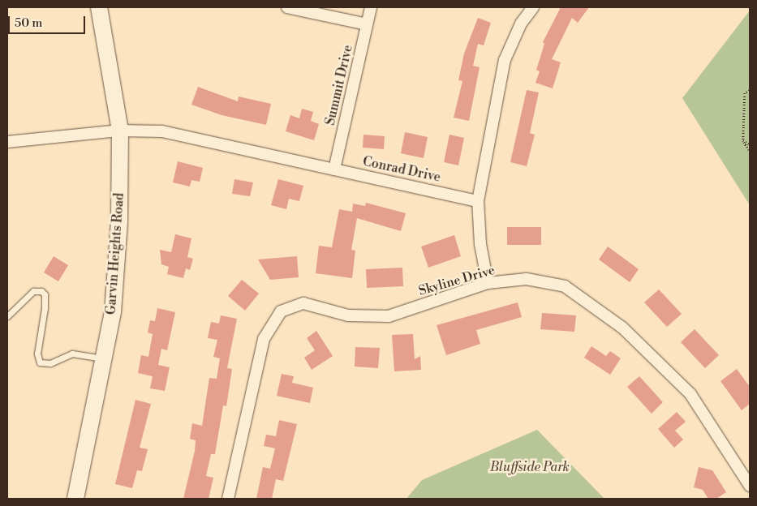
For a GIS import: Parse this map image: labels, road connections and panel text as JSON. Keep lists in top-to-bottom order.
{
  "streets": {
    "main road": ["Garvin Heights Road"],
    "street": ["Summit Drive", "Conrad Drive", "Skyline Drive"]
  },
  "crossings": [
    ["Summit Drive", "Conrad Drive"],
    ["Conrad Drive", "Garvin Heights Road"]
  ],
  "parks": ["Bluffside Park"],
  "scale_bar": "50 m"
}
